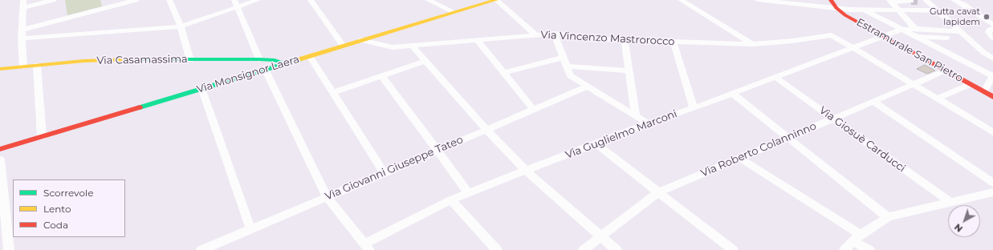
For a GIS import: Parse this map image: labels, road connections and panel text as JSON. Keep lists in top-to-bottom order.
{
  "streets": {
    "street": [
      "Via Vincenzo Mastrorocco",
      "Estramurale San Pietro",
      "Via Casamassima",
      "Via Monsignor Laera",
      "Via Guglielmo Marconi",
      "Via Giosuè Carducci",
      "Via Roberto Colanninno",
      "Via Giovanni Giuseppe Tateo"
    ]
  },
  "crossings": [
    ["Via Vincenzo Mastrorocco", "Via Monsignor Laera"],
    ["Via Vincenzo Mastrorocco", "Via Guglielmo Marconi"],
    ["Via Vincenzo Mastrorocco", "Via Roberto Colanninno"],
    ["Estramurale San Pietro", "Via Guglielmo Marconi"],
    ["Estramurale San Pietro", "Via Roberto Colanninno"],
    ["Via Casamassima", "Via Monsignor Laera"],
    ["Via Guglielmo Marconi", "Via Giosuè Carducci"],
    ["Via Giosuè Carducci", "Via Roberto Colanninno"]
  ],
  "places": ["Gutta cavat lapidem"],
  "legend": ["Scorrevole", "Lento", "Coda"],
  "north": "bottom left"
}
